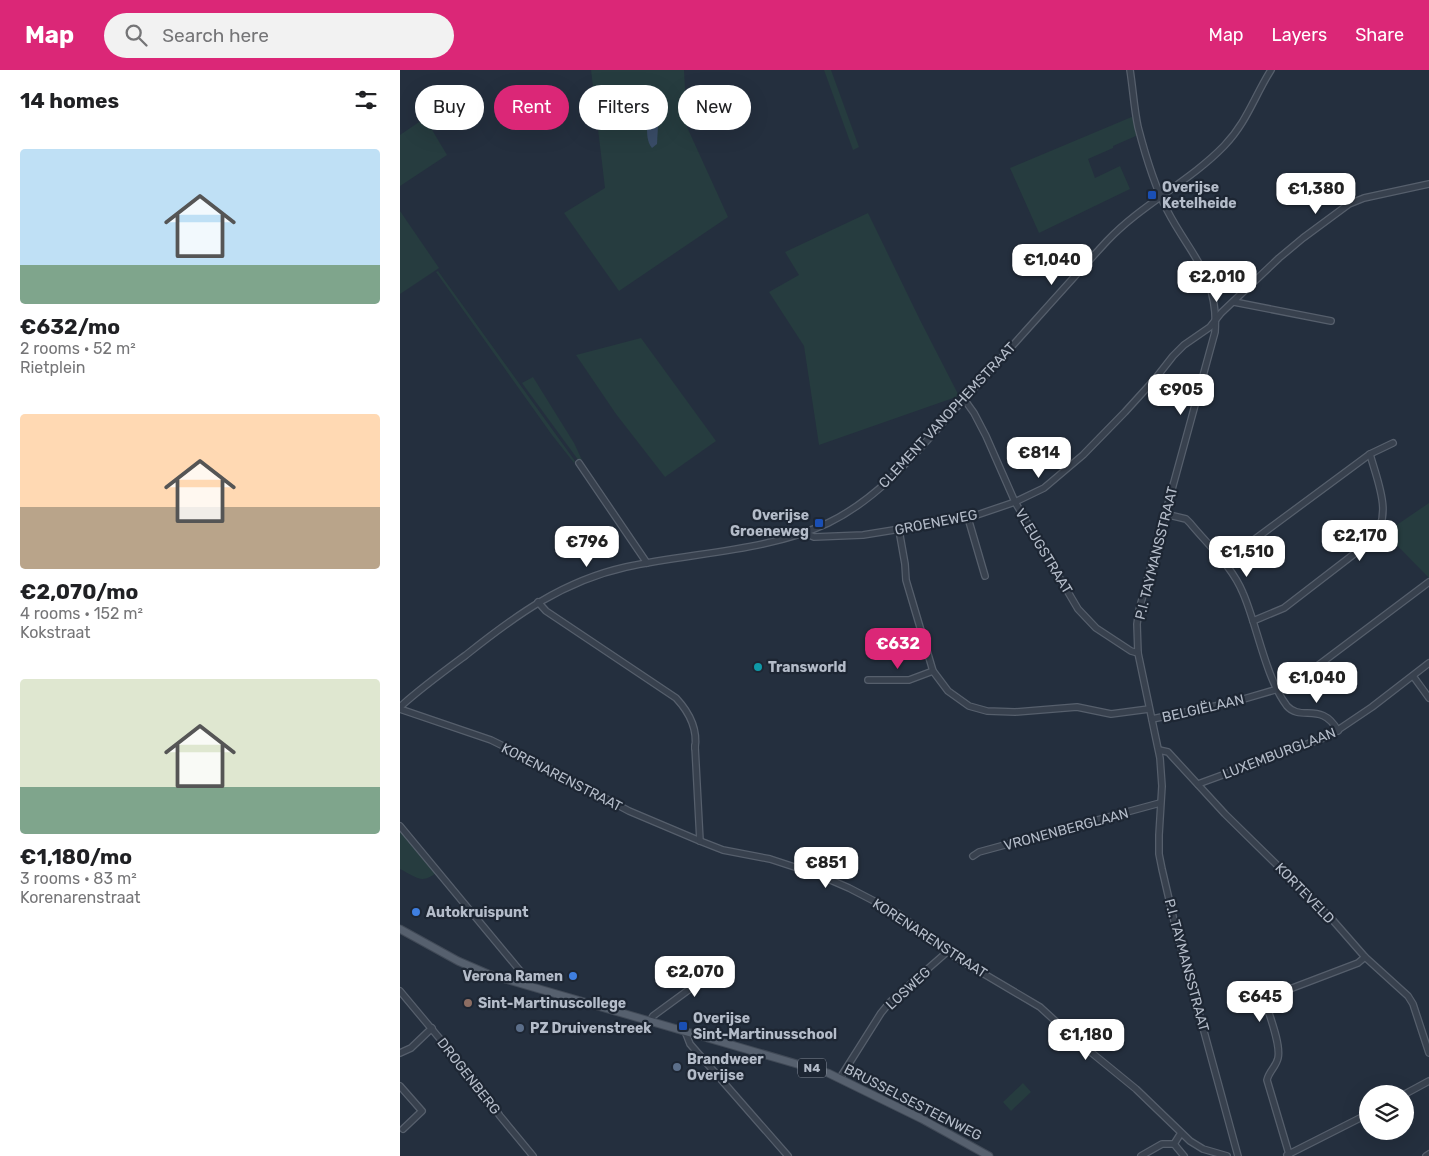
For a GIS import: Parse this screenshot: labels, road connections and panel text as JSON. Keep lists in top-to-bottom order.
{
  "streets": {
    "main road": ["N4", "BRUSSELSESTEENWEG"],
    "street": [
      "CLEMENT VANOPHEMSTRAAT",
      "GROENEWEG",
      "VLEUGSTRAAT",
      "P.I. TAYMANSSTRAAT",
      "BELGIËLAAN",
      "LUXEMBURGLAAN",
      "KORENARENSTRAAT",
      "VRONENBERGLAAN",
      "KORTEVELD",
      "LOSWEG",
      "DROGENBERG"
    ]
  },
  "crossings": [
    ["CLEMENT VANOPHEMSTRAAT", "GROENEWEG"],
    ["CLEMENT VANOPHEMSTRAAT", "VLEUGSTRAAT"],
    ["CLEMENT VANOPHEMSTRAAT", "P.I. TAYMANSSTRAAT"],
    ["CLEMENT VANOPHEMSTRAAT", "KORENARENSTRAAT"],
    ["GROENEWEG", "VLEUGSTRAAT"],
    ["GROENEWEG", "P.I. TAYMANSSTRAAT"],
    ["VLEUGSTRAAT", "P.I. TAYMANSSTRAAT"],
    ["P.I. TAYMANSSTRAAT", "BELGIËLAAN"],
    ["P.I. TAYMANSSTRAAT", "VRONENBERGLAAN"],
    ["P.I. TAYMANSSTRAAT", "KORTEVELD"],
    ["LUXEMBURGLAAN", "KORTEVELD"],
    ["KORENARENSTRAAT", "LOSWEG"],
    ["LOSWEG", "BRUSSELSESTEENWEG"]
  ],
  "places": {
    "transit": ["Overijse Ketelheide", "Overijse Groeneweg", "Overijse Sint-Martinusschool"],
    "other": [
      "Transworld",
      "Autokruispunt",
      "Verona Ramen",
      "Sint-Martinuscollege",
      "PZ Druivenstreek",
      "Brandweer Overijse"
    ]
  },
  "page": {
    "header": "Map",
    "search": "Search here",
    "nav": ["Map", "Layers", "Share"],
    "heading": "14 homes",
    "chip": [
      "Buy",
      "Rent",
      "Filters",
      "New"
    ],
    "list": [
      {
        "name": "€632/mo",
        "note": "2 rooms · 52 m² · Rietplein"
      },
      {
        "name": "€2,070/mo",
        "note": "4 rooms · 152 m² · Kokstraat"
      },
      {
        "name": "€1,180/mo",
        "note": "3 rooms · 83 m² · Korenarenstraat"
      }
    ],
    "price": [
      "€1,380",
      "€1,040",
      "€2,010",
      "€905",
      "€814",
      "€2,170",
      "€796",
      "€1,510",
      "€632",
      "€1,040",
      "€851",
      "€2,070",
      "€645",
      "€1,180"
    ]
  }
}
